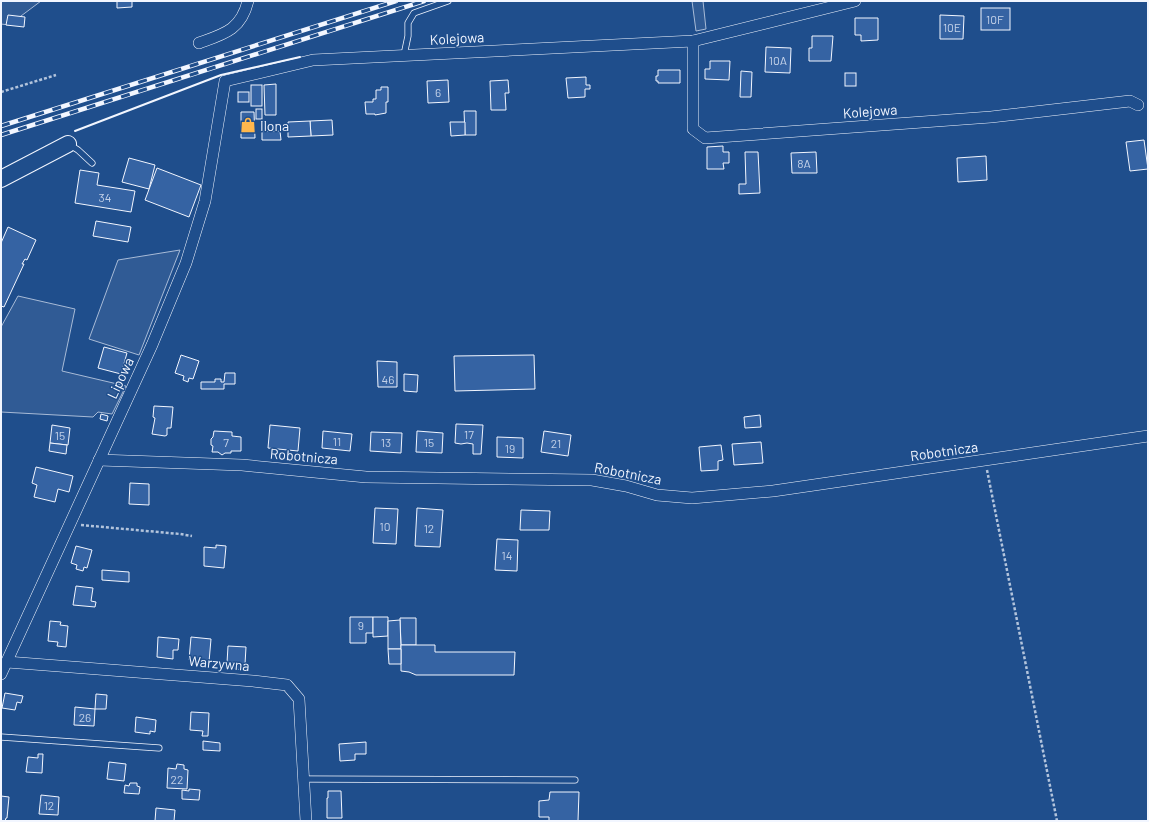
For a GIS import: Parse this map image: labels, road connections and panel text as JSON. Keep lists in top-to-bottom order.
{
  "streets": {
    "street": [
      "Kolejowa",
      "Lipowa",
      "Robotnicza",
      "Warzywna"
    ]
  },
  "crossings": [
    ["Kolejowa", "Lipowa"],
    ["Lipowa", "Robotnicza"],
    ["Lipowa", "Warzywna"]
  ],
  "places": {
    "shop": ["Ilona"]
  },
  "house_numbers": [
    "10F",
    "10E",
    "10A",
    "6",
    "8A",
    "34",
    "46",
    "17",
    "15",
    "11",
    "7",
    "13",
    "15",
    "21",
    "19",
    "10",
    "12",
    "14",
    "9",
    "26",
    "22",
    "12"
  ]
}
